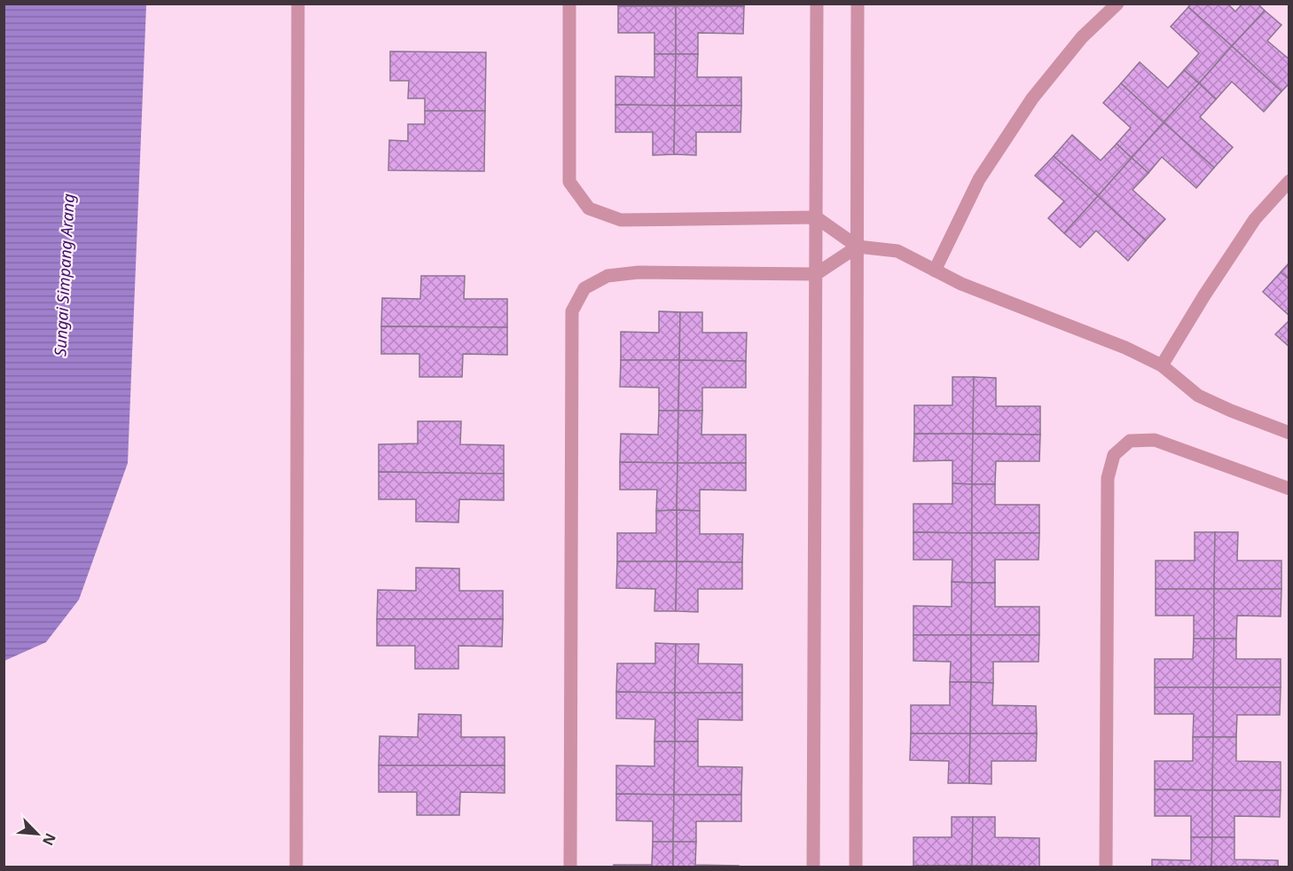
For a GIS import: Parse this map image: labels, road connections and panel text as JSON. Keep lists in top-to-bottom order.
{
  "water": ["Sungai Simpang Arang"],
  "north": "bottom right"
}
